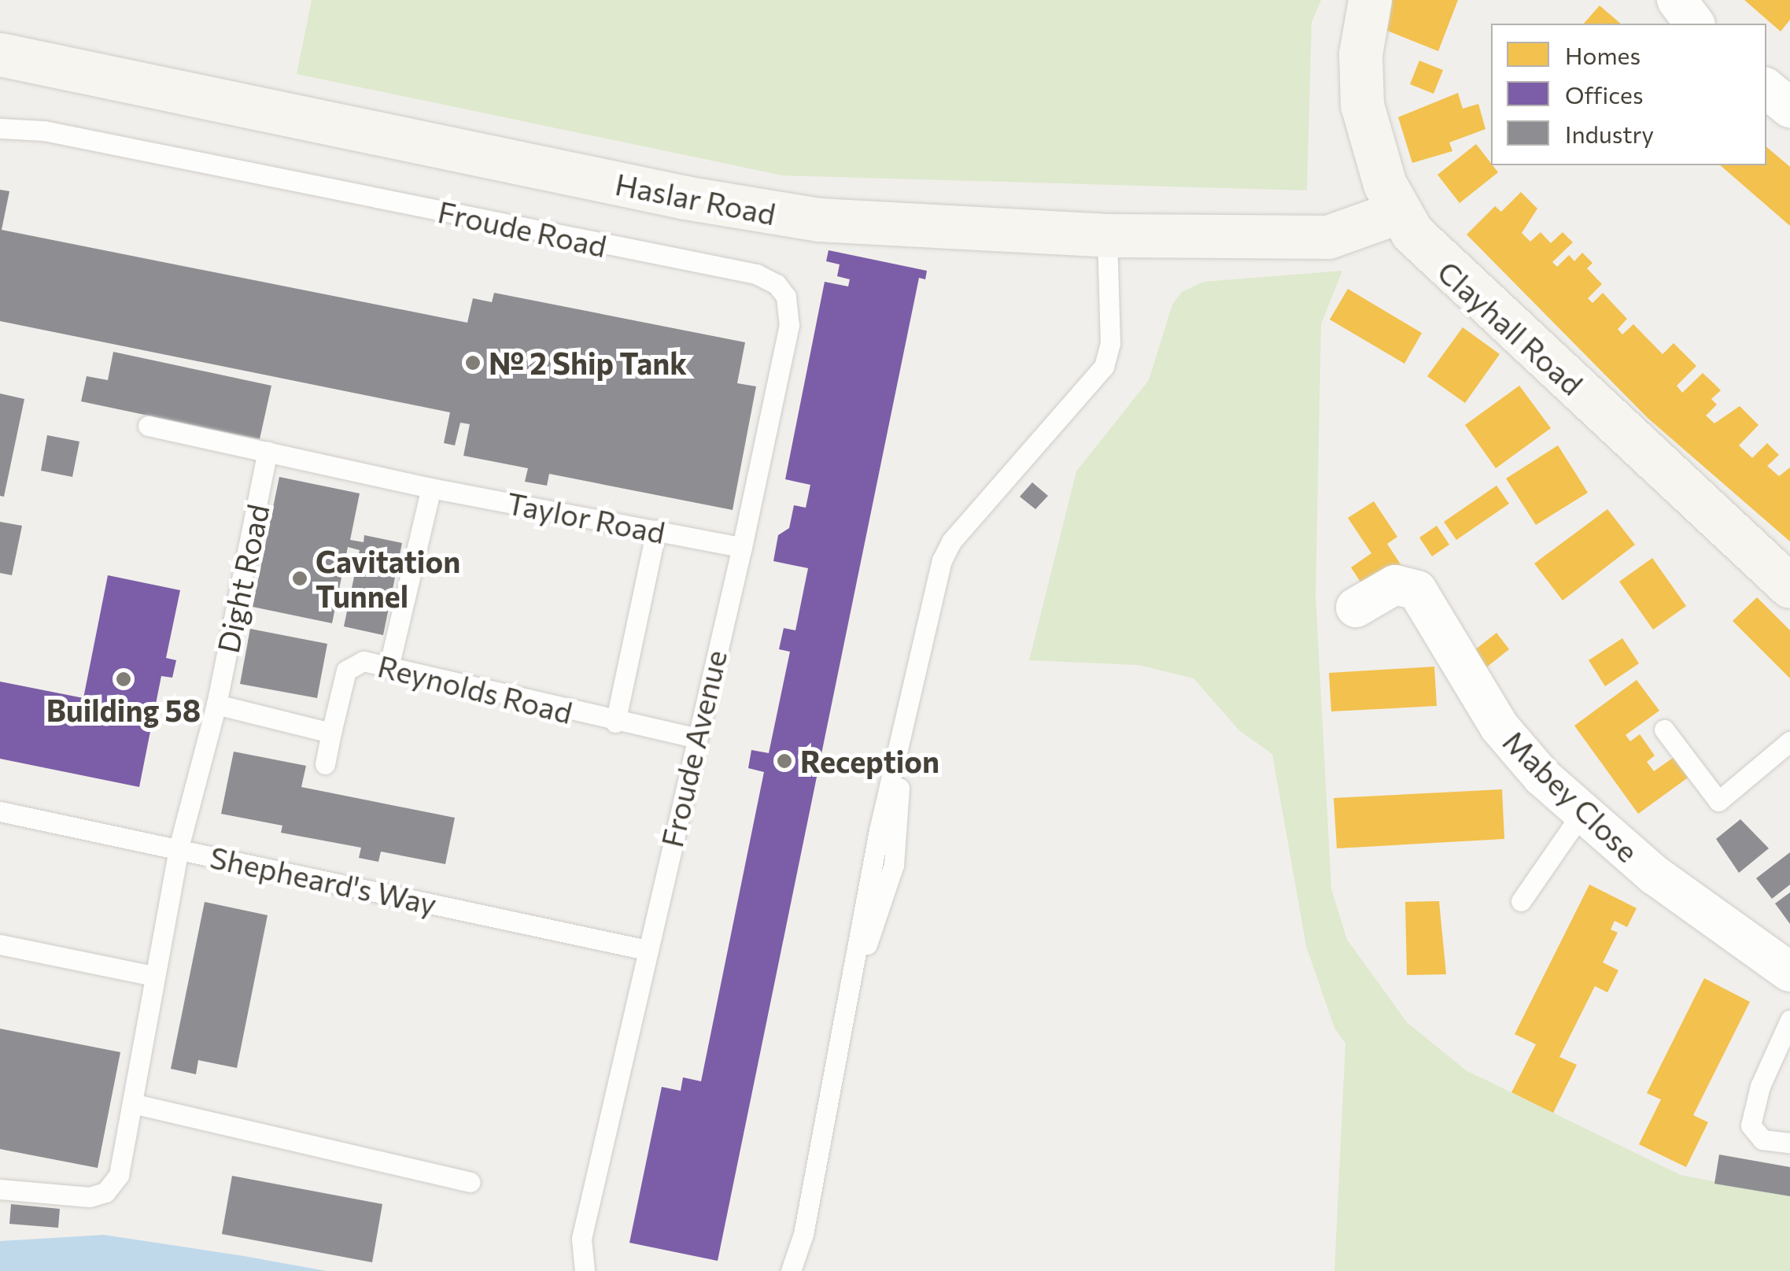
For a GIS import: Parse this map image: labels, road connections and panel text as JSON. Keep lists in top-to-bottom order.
{
  "streets": {
    "street": ["Haslar Road", "Clayhall Road", "Mabey Close"],
    "lane": [
      "Froude Road",
      "Taylor Road",
      "Dight Road",
      "Reynolds Road",
      "Froude Avenue",
      "Shepheard's Way"
    ]
  },
  "crossings": [
    ["Haslar Road", "Clayhall Road"],
    ["Froude Road", "Taylor Road"],
    ["Froude Road", "Froude Avenue"],
    ["Taylor Road", "Dight Road"],
    ["Taylor Road", "Froude Avenue"],
    ["Dight Road", "Shepheard's Way"],
    ["Reynolds Road", "Froude Avenue"],
    ["Froude Avenue", "Shepheard's Way"]
  ],
  "places": [
    "№ 2 Ship Tank",
    "Cavitation Tunnel",
    "Building 58",
    "Reception"
  ],
  "legend": ["Homes", "Offices", "Industry"]
}
